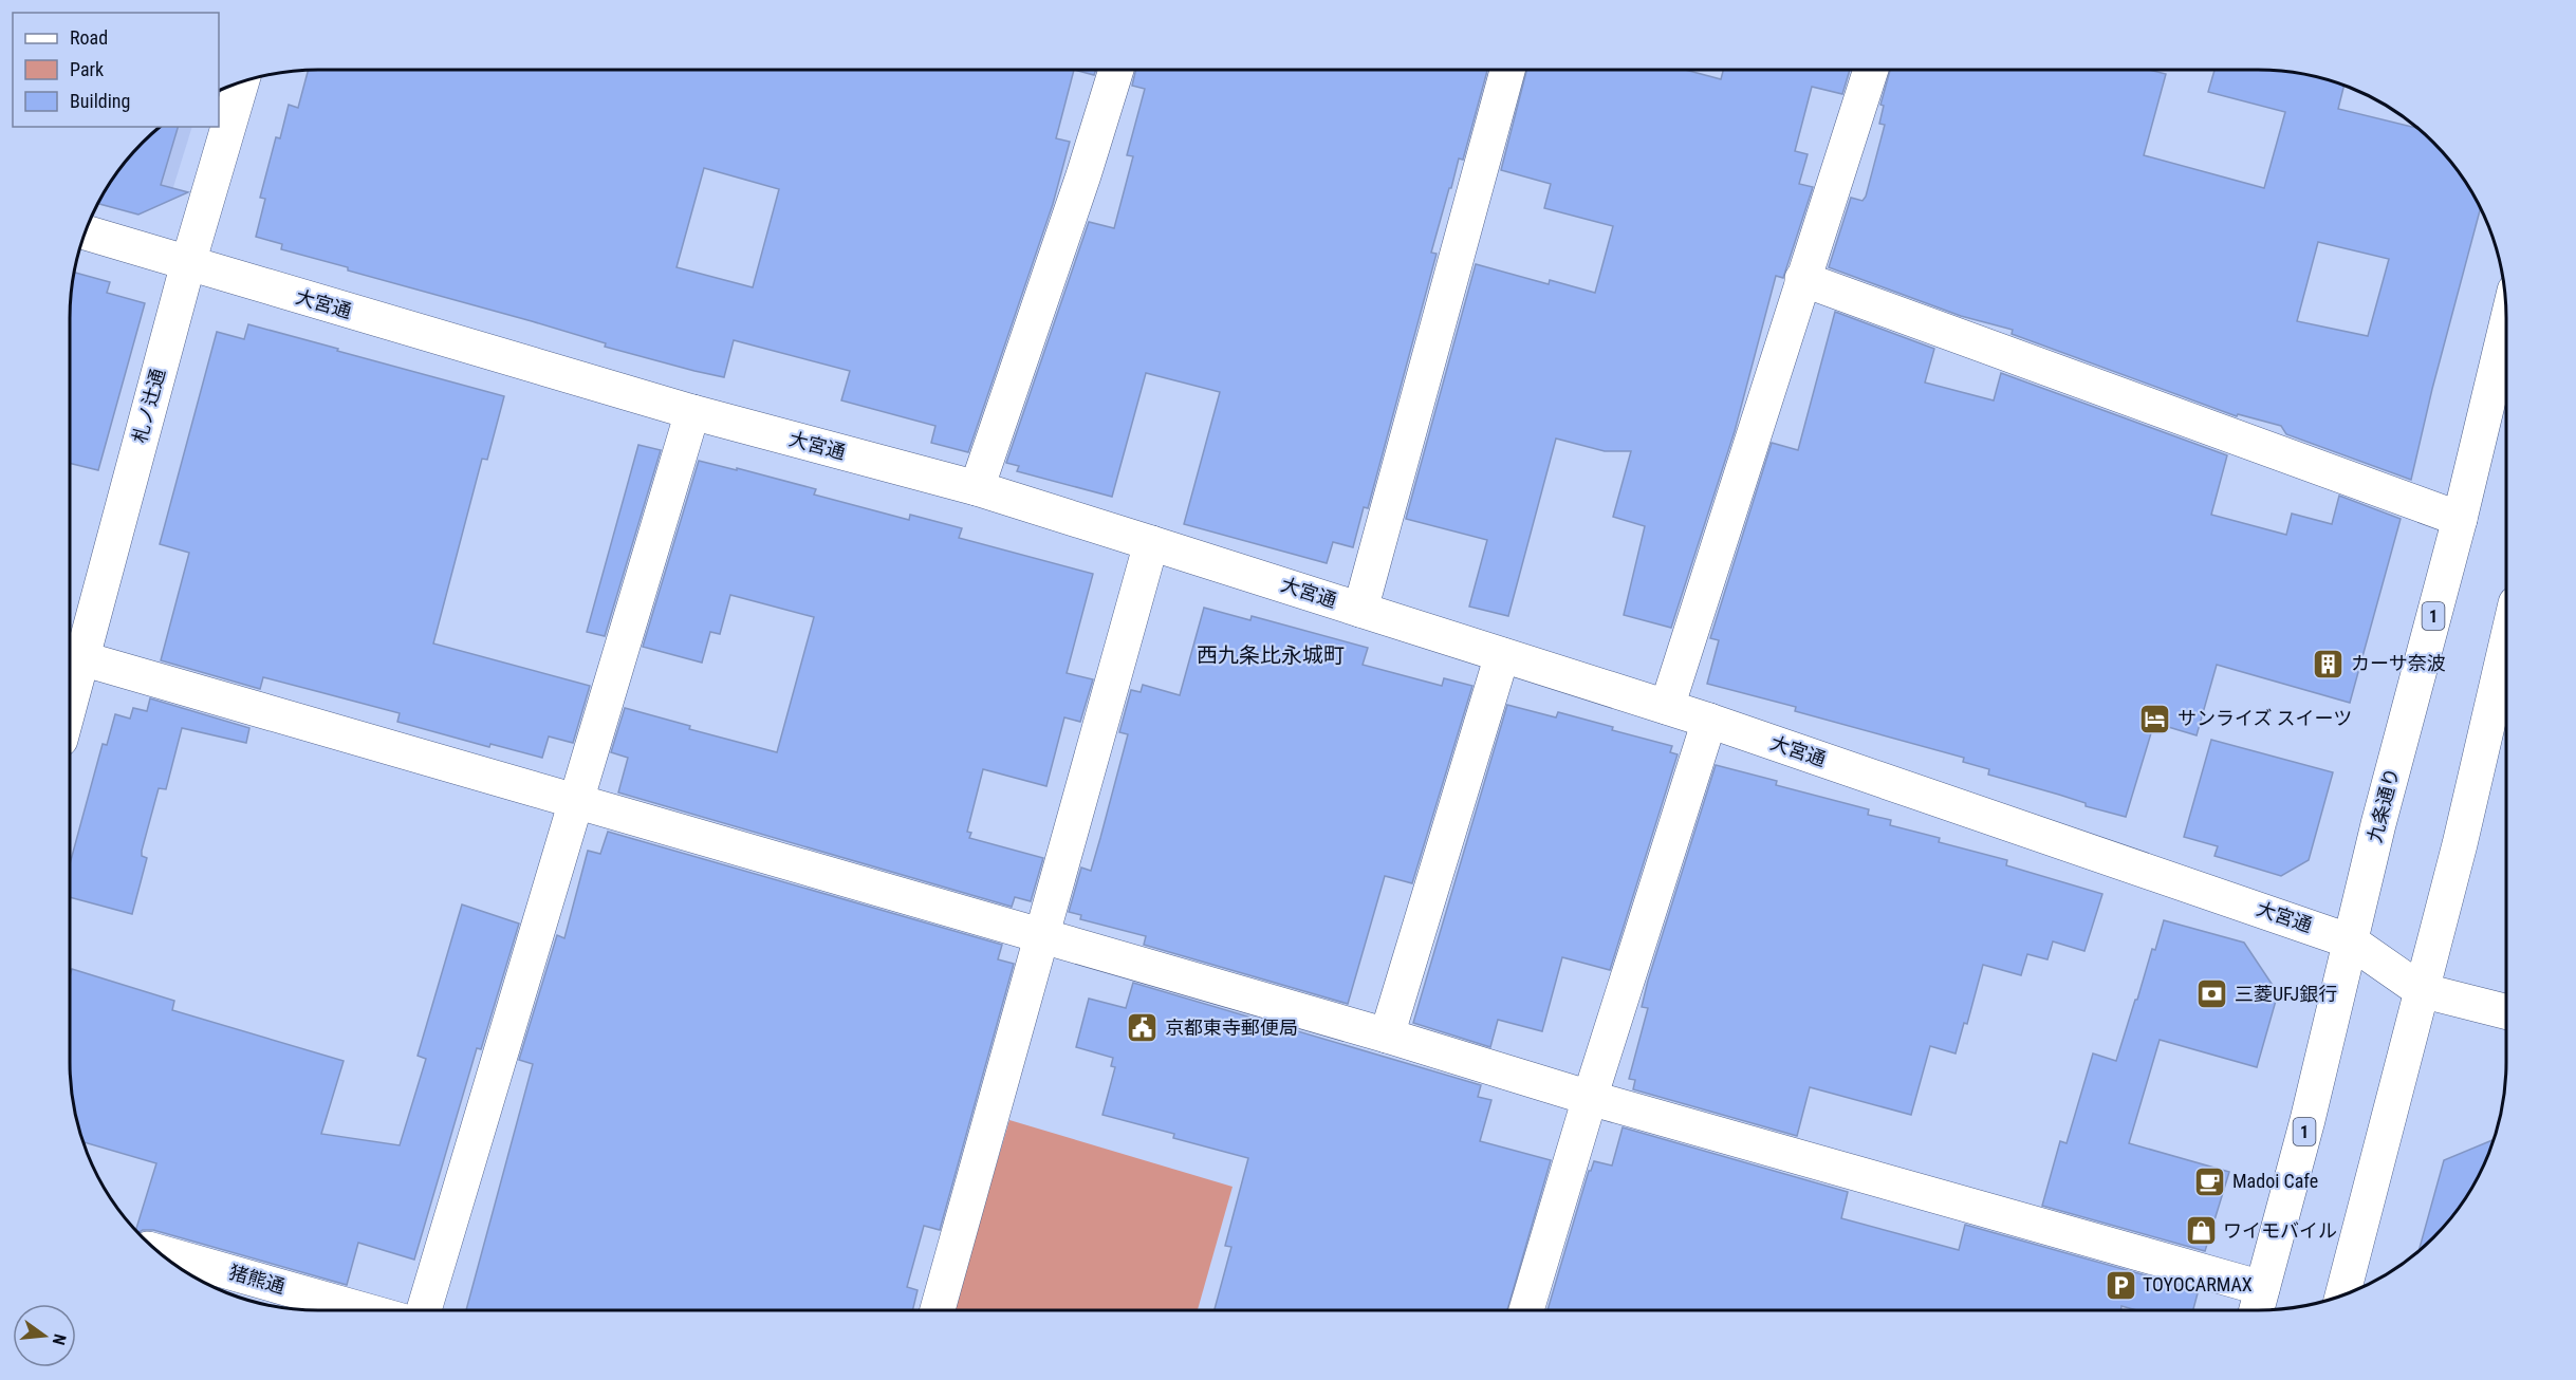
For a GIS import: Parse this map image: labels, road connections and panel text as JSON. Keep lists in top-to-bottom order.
{
  "streets": {
    "main road": [
      "大宮通",
      "札ノ辻通",
      "1",
      "九条通り",
      "猪熊通"
    ]
  },
  "crossings": [
    ["大宮通", "札ノ辻通"],
    ["大宮通", "九条通り"]
  ],
  "districts": ["西九条比永城町"],
  "places": {
    "building": ["カーサ奈波"],
    "hotel": ["サンライズ スイーツ"],
    "bank": ["三菱UFJ銀行"],
    "public building": ["京都東寺郵便局"],
    "cafe": ["Madoi Cafe"],
    "shop": ["ワイモバイル"],
    "parking": ["TOYOCARMAX"]
  },
  "legend": ["Road", "Park", "Building"],
  "north": "right"
}
